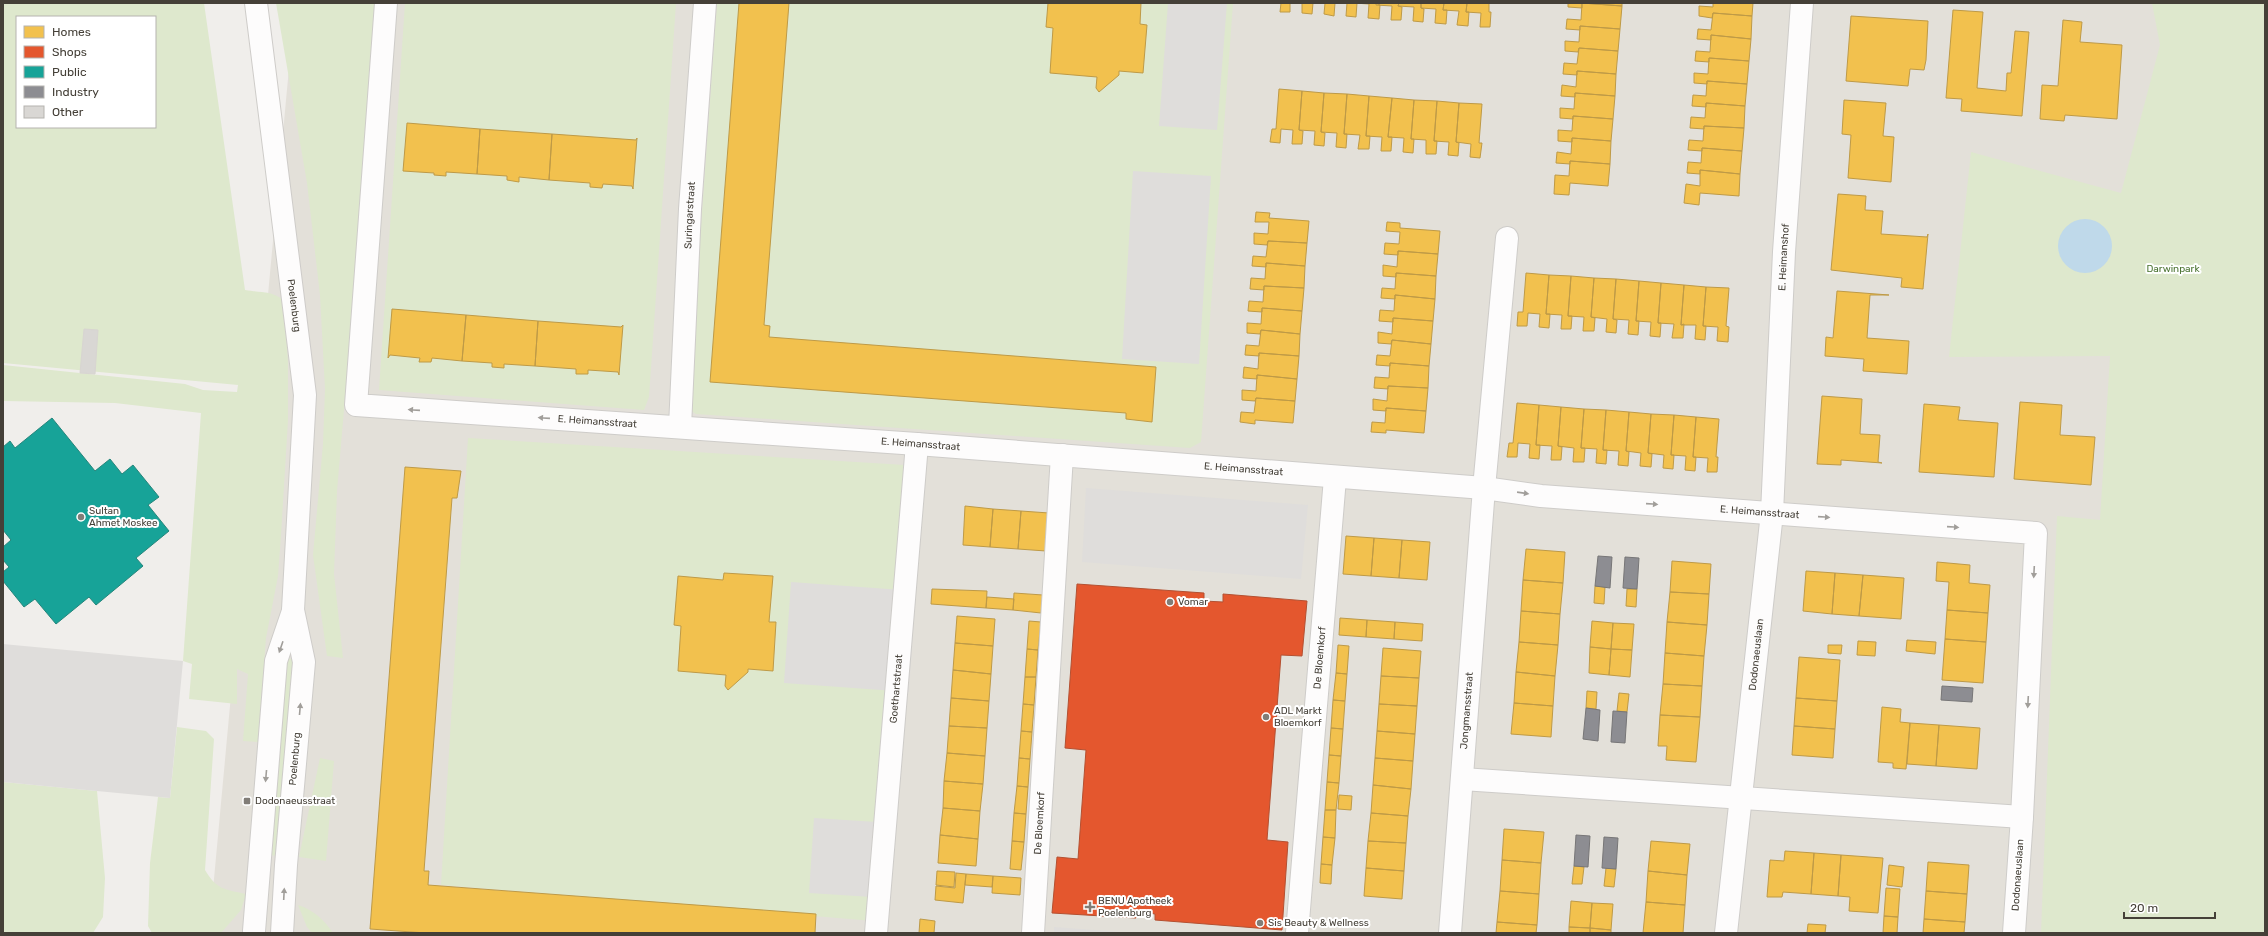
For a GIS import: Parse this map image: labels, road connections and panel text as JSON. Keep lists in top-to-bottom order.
{
  "streets": {
    "street": [
      "Suringarstraat",
      "E. Heimanshof",
      "Poelenburg",
      "E. Heimansstraat",
      "Dodonaeuslaan",
      "De Bloemkorf",
      "Goethartstraat",
      "Jongmansstraat"
    ]
  },
  "crossings": [
    ["Suringarstraat", "E. Heimansstraat"],
    ["E. Heimanshof", "E. Heimansstraat"],
    ["E. Heimanshof", "Dodonaeuslaan"],
    ["E. Heimansstraat", "Dodonaeuslaan"],
    ["E. Heimansstraat", "De Bloemkorf"],
    ["E. Heimansstraat", "Goethartstraat"],
    ["E. Heimansstraat", "Jongmansstraat"]
  ],
  "parks": ["Darwinpark"],
  "places": {
    "other": [
      "Sultan Ahmet Moskee",
      "Vomar",
      "ADL Markt Bloemkorf",
      "Sis Beauty & Wellness"
    ],
    "transit": ["Dodonaeusstraat"],
    "health": ["BENU Apotheek Poelenburg"]
  },
  "legend": [
    "Homes",
    "Shops",
    "Public",
    "Industry",
    "Other"
  ],
  "scale_bar": "20 m"
}
